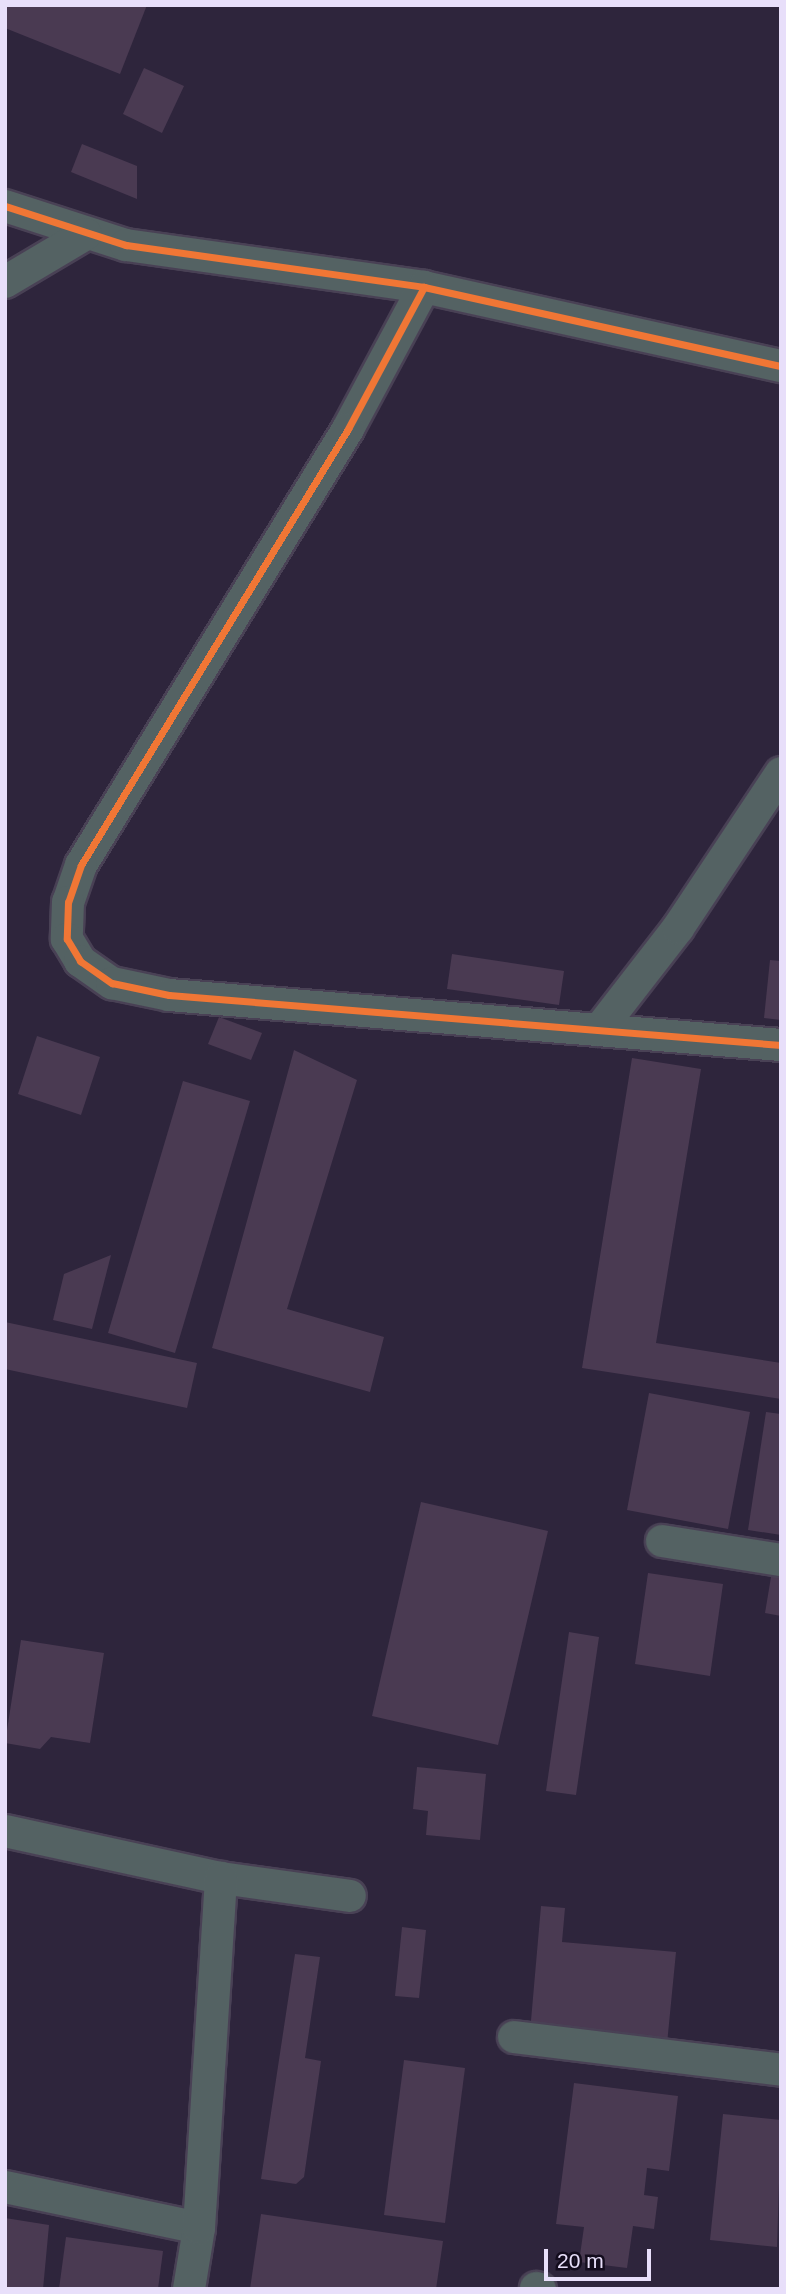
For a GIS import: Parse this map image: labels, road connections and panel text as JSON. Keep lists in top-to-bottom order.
{
  "scale_bar": "20 m"
}
